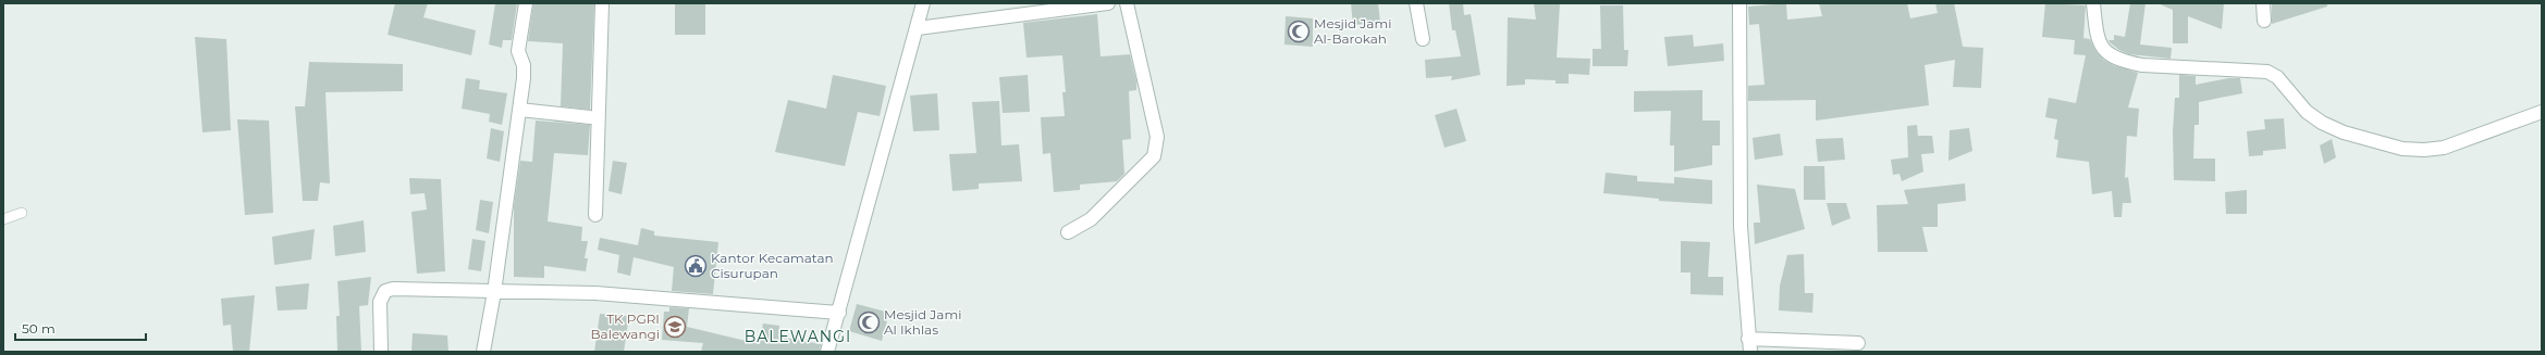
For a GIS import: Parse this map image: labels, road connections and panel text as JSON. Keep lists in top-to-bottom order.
{
  "districts": ["BALEWANGI"],
  "places": {
    "mosque": ["Mesjid Jami Al-Barokah", "Mesjid Jami Al Ikhlas"],
    "public building": ["Kantor Kecamatan Cisurupan"],
    "school or university": ["TK PGRI Balewangi"]
  },
  "scale_bar": "50 m"
}
